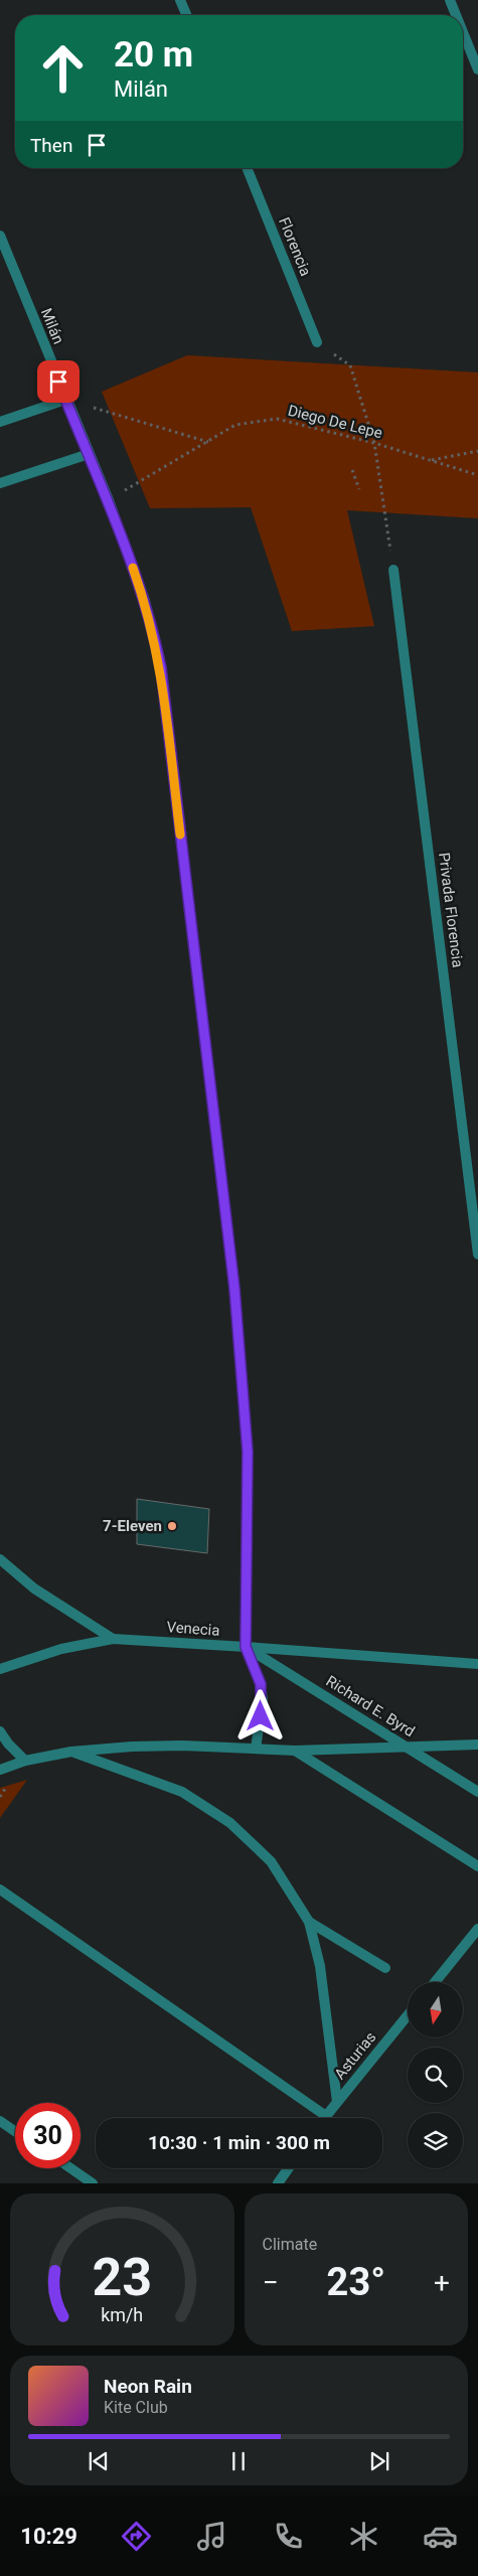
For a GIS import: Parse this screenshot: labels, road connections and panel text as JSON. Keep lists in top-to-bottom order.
{
  "streets": {
    "street": [
      "Florencia",
      "Milán",
      "Privada Florencia",
      "Venecia",
      "Richard E. Byrd",
      "Asturias"
    ],
    "path": ["Diego De Lepe"]
  },
  "crossings": [
    ["Milán", "Diego De Lepe"],
    ["Milán", "Venecia"],
    ["Milán", "Richard E. Byrd"],
    ["Venecia", "Richard E. Byrd"]
  ],
  "places": ["7-Eleven"],
  "north": "bottom",
  "page": {
    "turn": ["20 m", "Milán"],
    "then": "Then",
    "limit": "30",
    "trip": "10:30 · 1 min · 300 m",
    "tile": "Climate",
    "heat": ["−", "23°", "+"],
    "song": ["Neon Rain", "Kite Club"],
    "tabs": "10:29",
    "gauge": ["23", "km/h"]
  }
}
